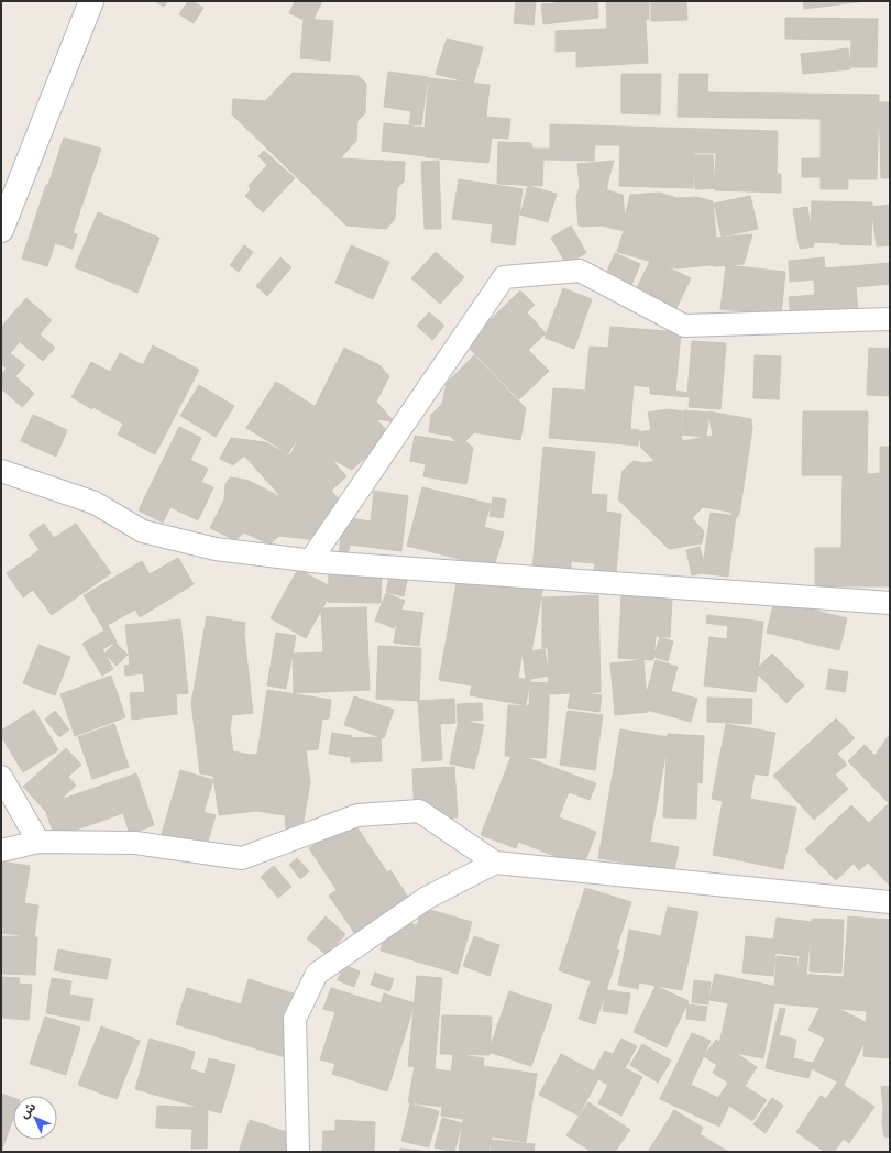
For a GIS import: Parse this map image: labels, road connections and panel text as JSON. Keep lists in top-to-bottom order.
{
  "north": "top left"
}
